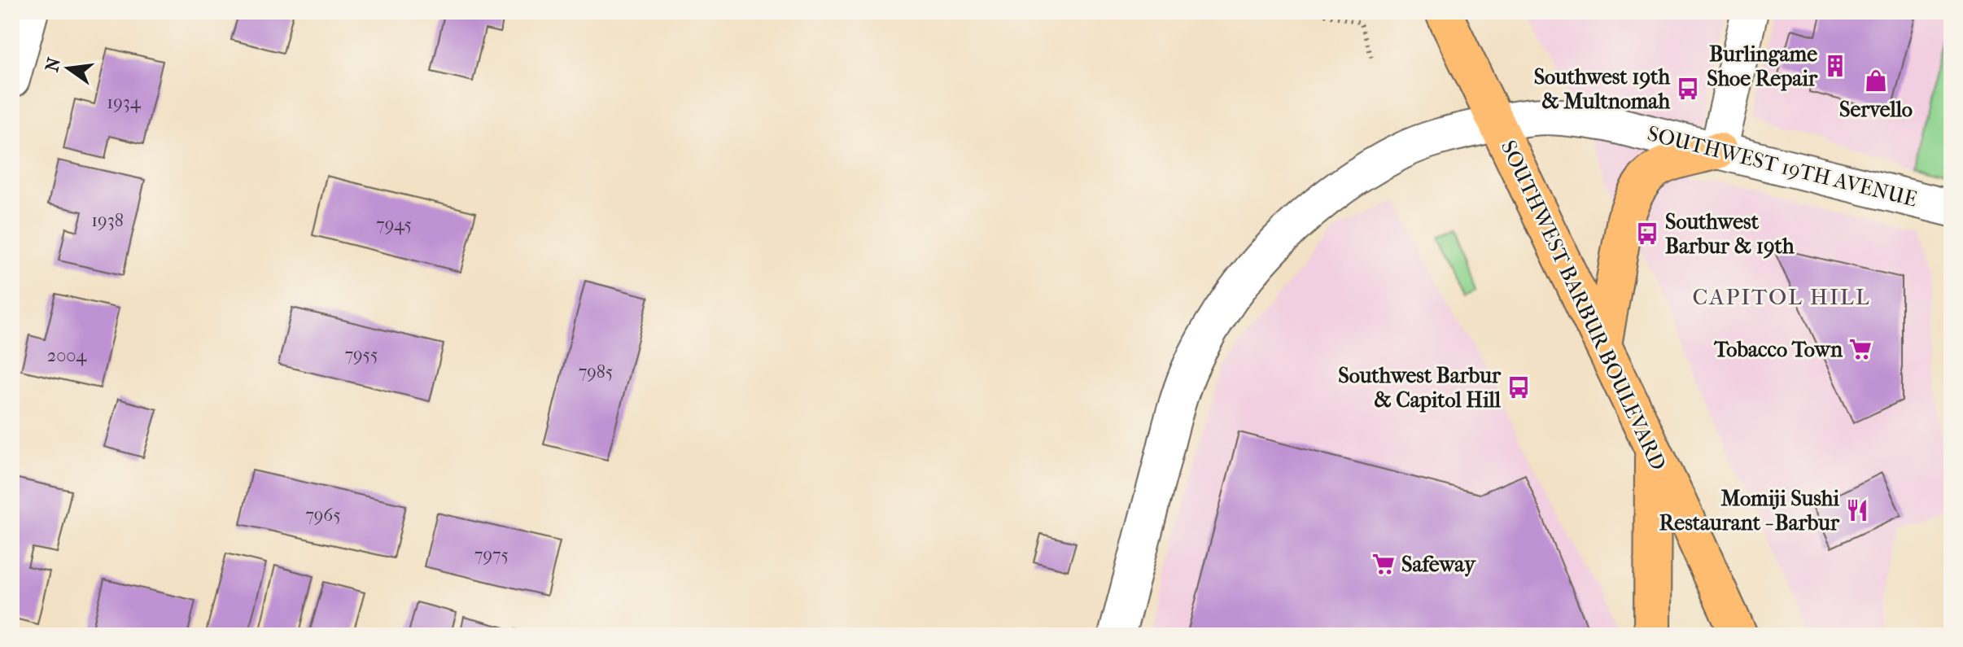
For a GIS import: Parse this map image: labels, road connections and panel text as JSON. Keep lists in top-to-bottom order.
{
  "streets": {
    "main road": ["SOUTHWEST BARBUR BOULEVARD"],
    "street": ["SOUTHWEST 19TH AVENUE"]
  },
  "crossings": [
    ["SOUTHWEST 19TH AVENUE", "SOUTHWEST BARBUR BOULEVARD"]
  ],
  "districts": ["CAPITOL HILL"],
  "places": {
    "building": ["Burlingame Shoe Repair"],
    "shop": ["Servello"],
    "bus stop": ["Southwest 19th & Multnomah", "Southwest Barbur & 19th", "Southwest Barbur & Capitol Hill"],
    "supermarket": ["Tobacco Town", "Safeway"],
    "restaurant": ["Momiji Sushi Restaurant - Barbur"]
  },
  "house_numbers": [
    "1934",
    "1938",
    "7945",
    "7955",
    "2004",
    "7985",
    "7965",
    "7975"
  ],
  "north": "left"
}
